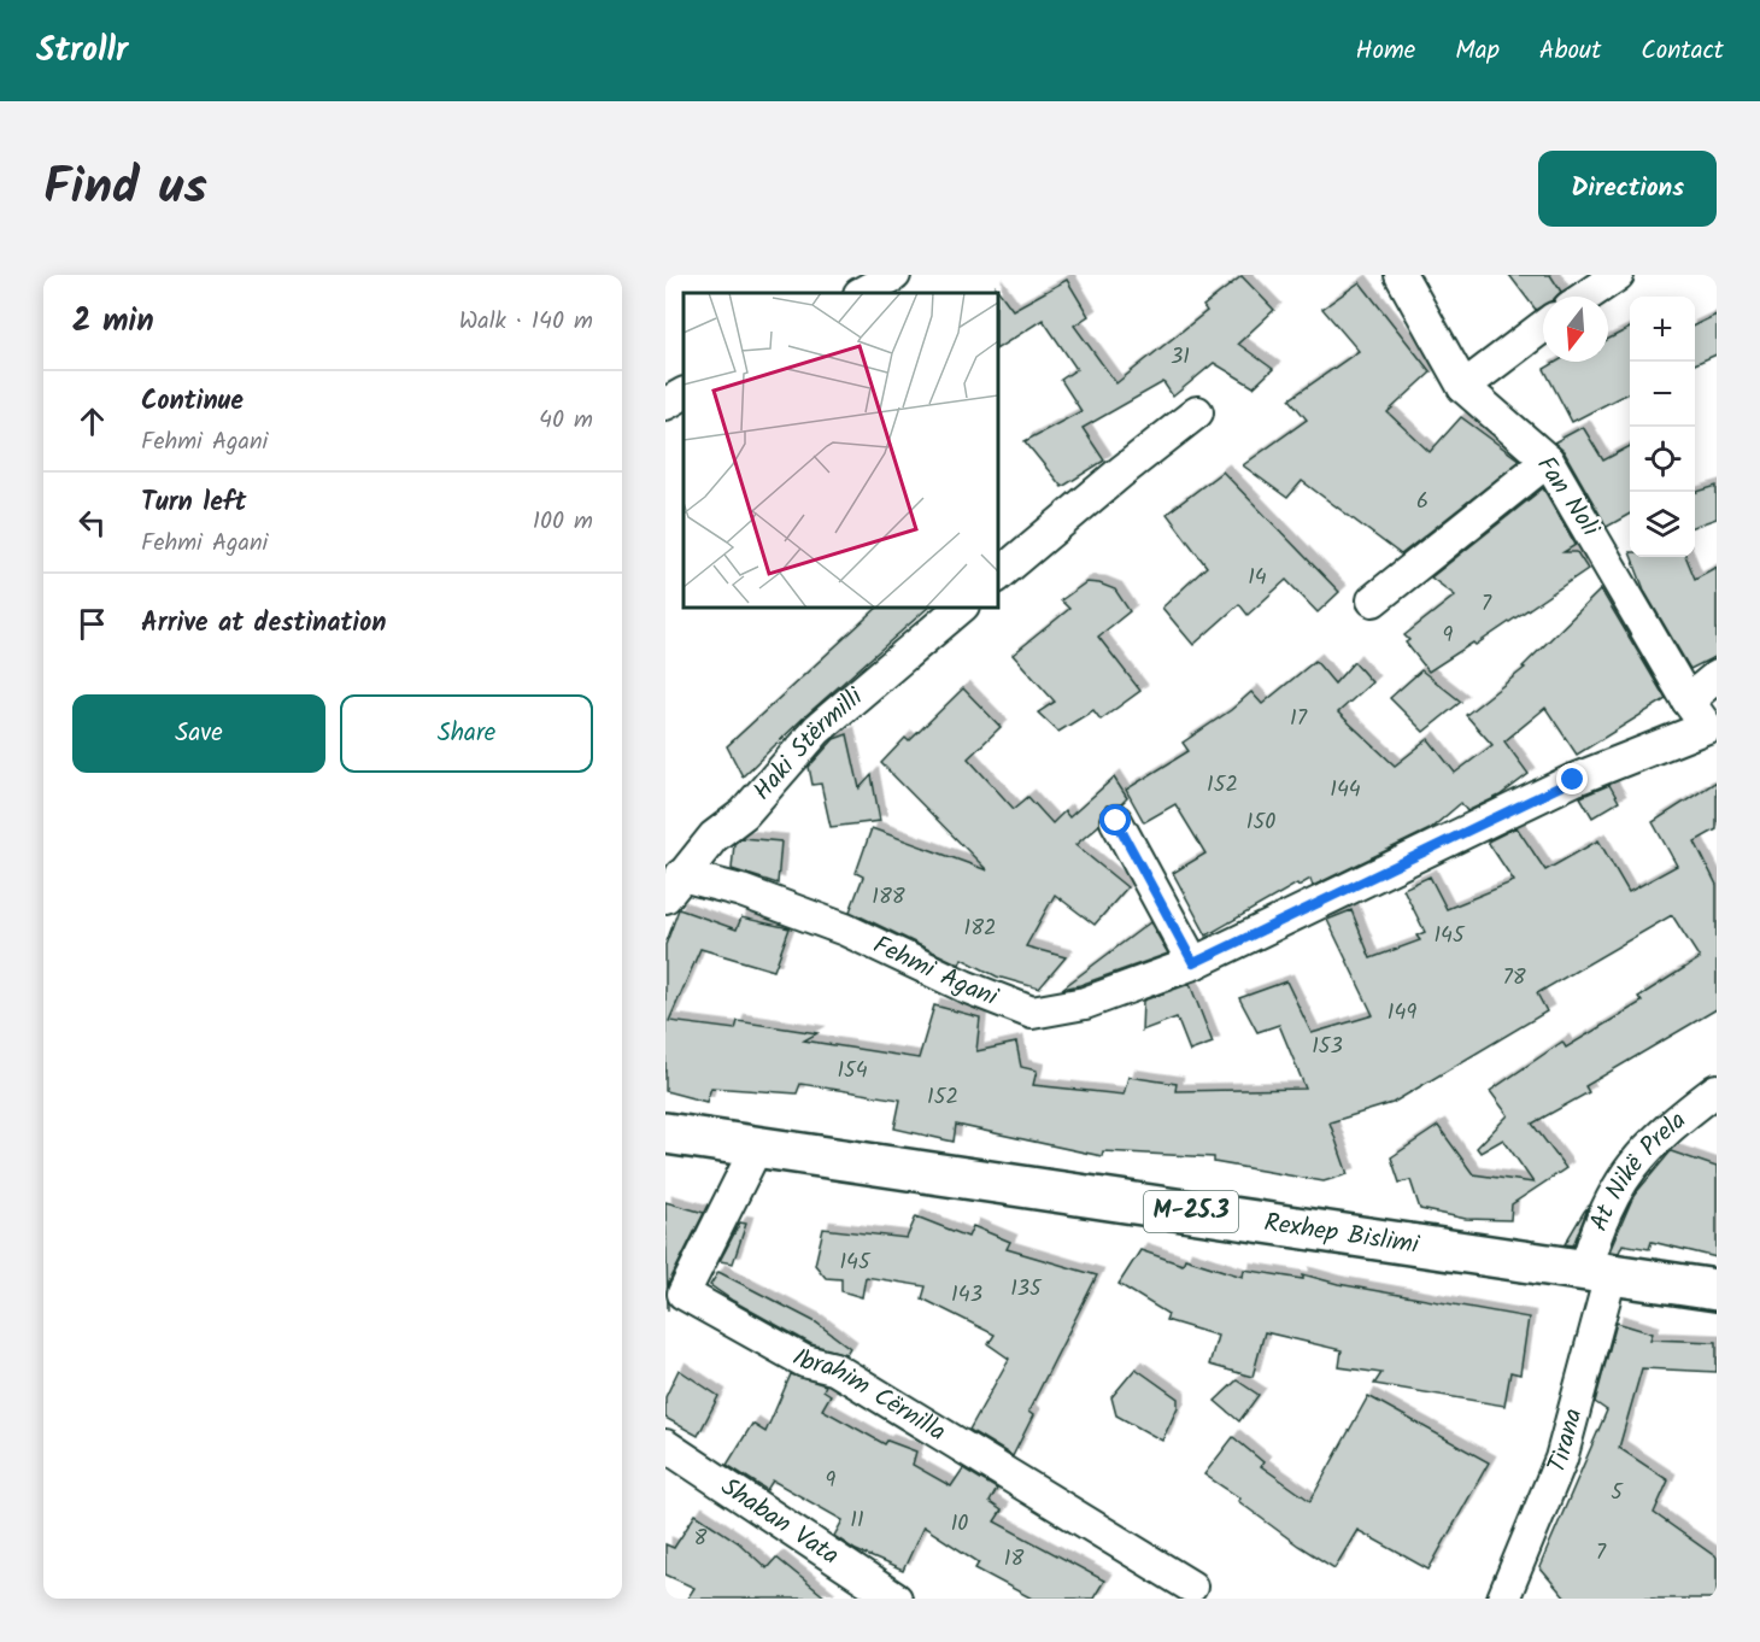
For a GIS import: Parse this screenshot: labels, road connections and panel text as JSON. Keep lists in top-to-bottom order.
{
  "streets": {
    "main road": ["M-25.3", "Rexhep Bislimi"],
    "street": [
      "Fan Noli",
      "Haki Stërmilli",
      "Fehmi Agani",
      "At Nikë Prela",
      "Ibrahim Cërnilla",
      "Tirana",
      "Shaban Vata"
    ]
  },
  "crossings": [
    ["Fan Noli", "Fehmi Agani"],
    ["Haki Stërmilli", "Fehmi Agani"],
    ["At Nikë Prela", "Rexhep Bislimi"],
    ["At Nikë Prela", "Tirana"],
    ["Rexhep Bislimi", "Ibrahim Cërnilla"],
    ["Rexhep Bislimi", "Tirana"]
  ],
  "house_numbers": [
    "31",
    "6",
    "14",
    "7",
    "9",
    "17",
    "152",
    "144",
    "150",
    "188",
    "182",
    "145",
    "78",
    "149",
    "153",
    "154",
    "152",
    "145",
    "135",
    "143",
    "9",
    "5",
    "11",
    "10",
    "8",
    "7",
    "18"
  ],
  "north": "bottom",
  "page": {
    "header": "Strollr",
    "nav": [
      "Home",
      "Map",
      "About",
      "Contact"
    ],
    "title": "Find us",
    "buttons": [
      "Directions",
      ["Save", "Share"]
    ],
    "heading": ["2 min", "Walk · 140 m"],
    "map_buttons": ["+", "−"],
    "list": [
      ["Continue", "Fehmi Agani", "40 m"],
      ["Turn left", "Fehmi Agani", "100 m"],
      "Arrive at destination"
    ]
  }
}
